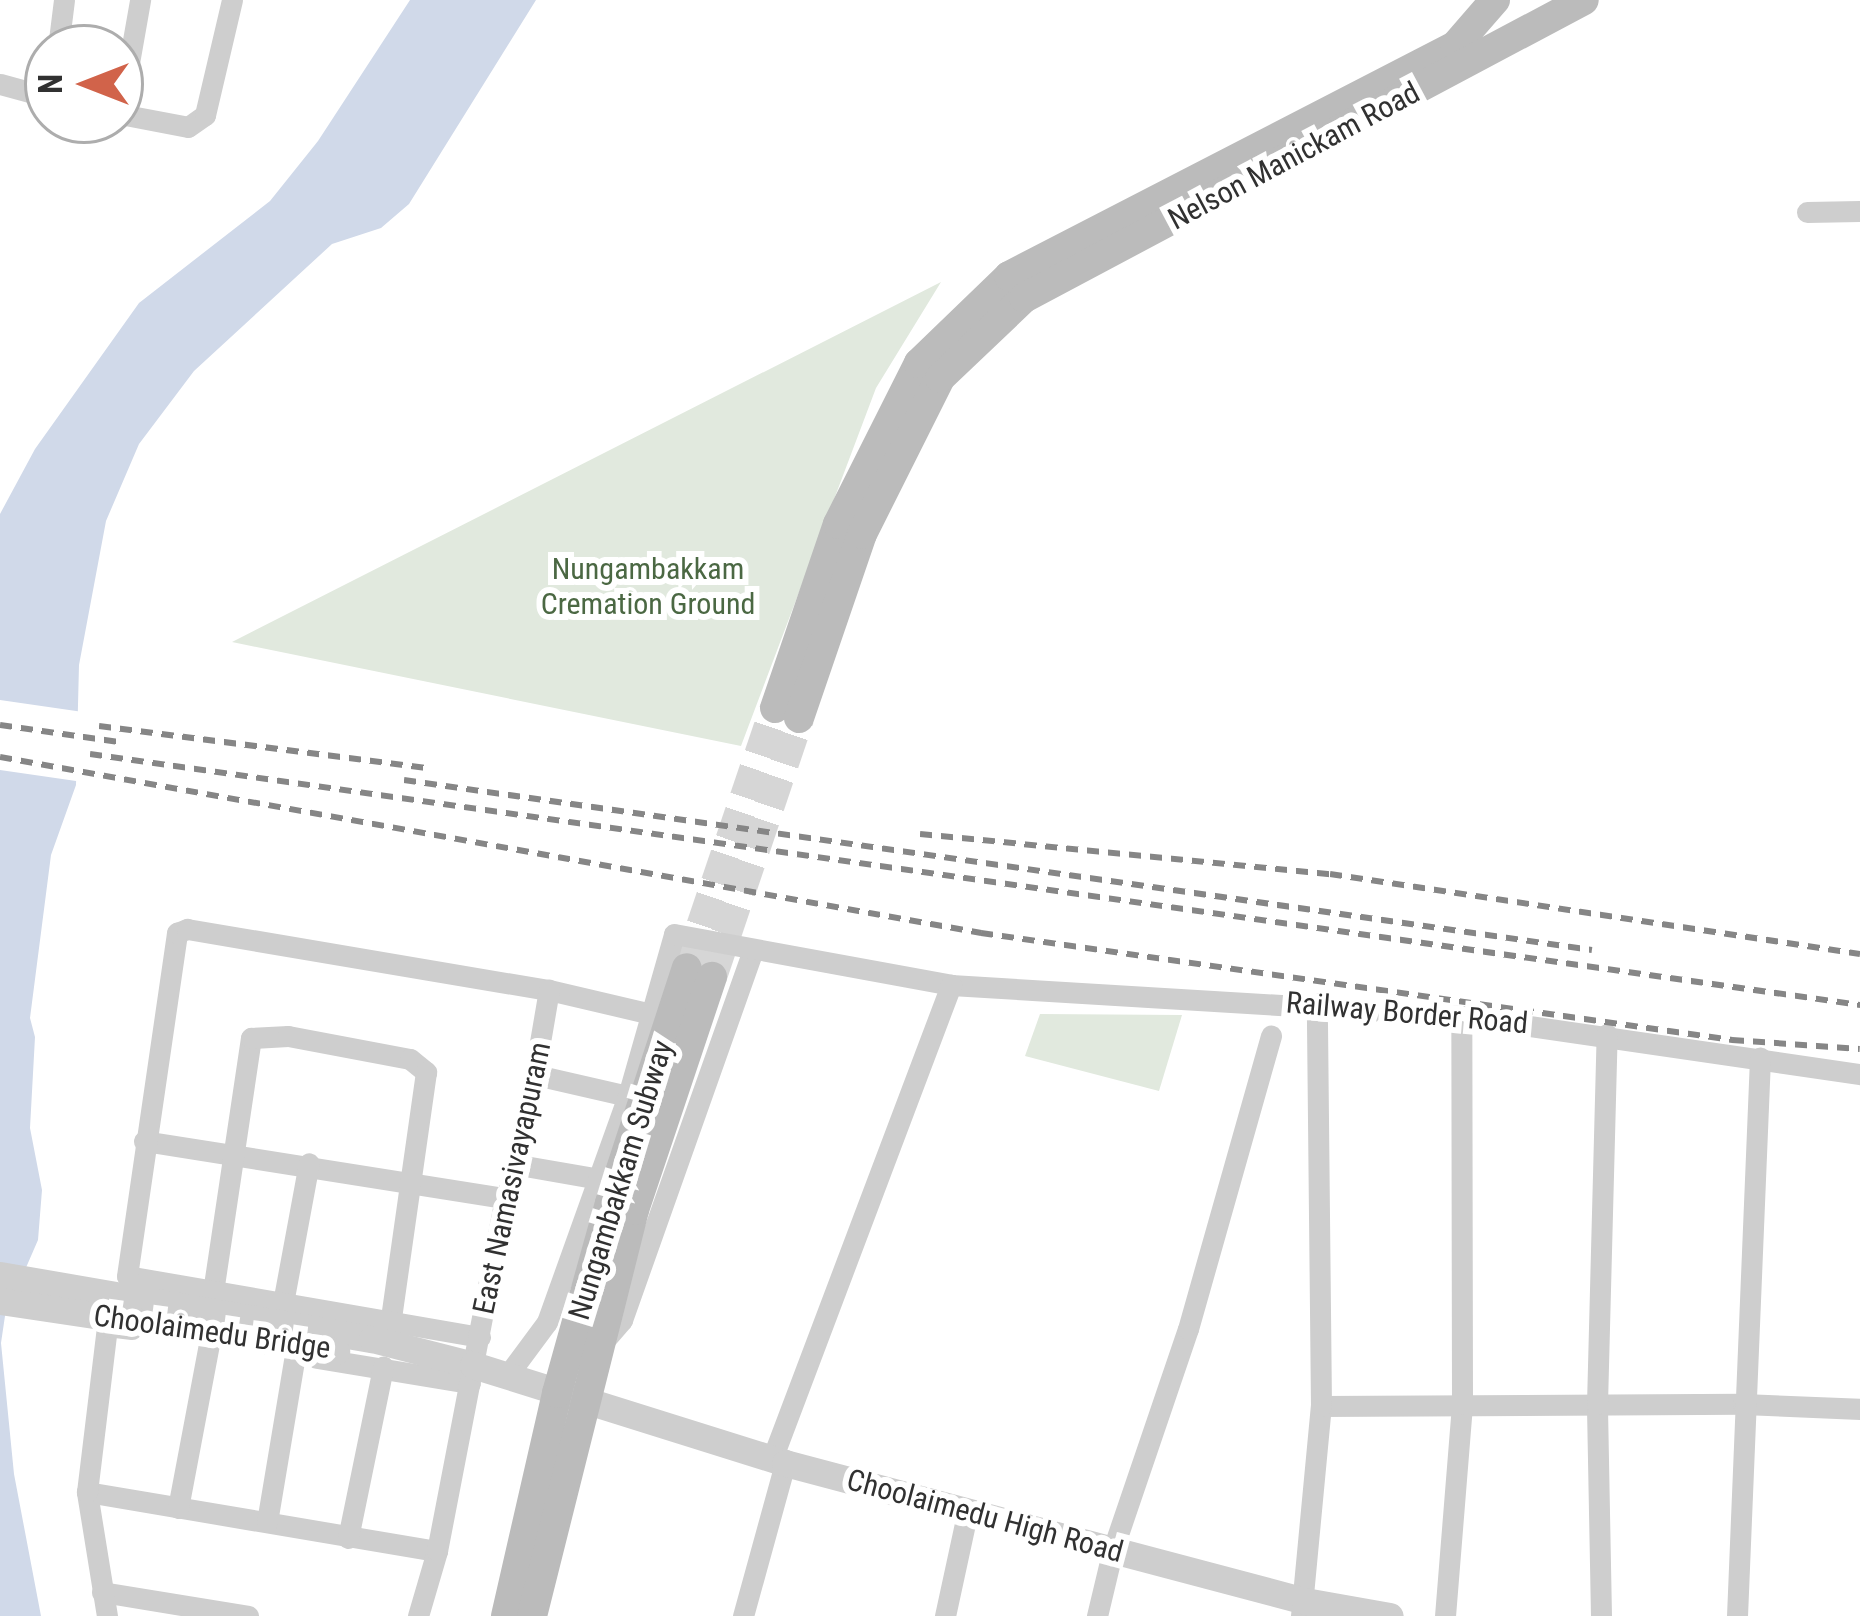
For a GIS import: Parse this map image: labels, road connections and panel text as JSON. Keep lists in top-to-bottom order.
{
  "streets": {
    "main road": ["Nelson Manickam Road", "Nungambakkam Subway"],
    "street": [
      "Railway Border Road",
      "East Namasivayapuram",
      "Choolaimedu Bridge",
      "Choolaimedu High Road"
    ]
  },
  "crossings": [
    ["Railway Border Road", "Choolaimedu High Road"],
    ["East Namasivayapuram", "Choolaimedu High Road"],
    ["Nungambakkam Subway", "Choolaimedu High Road"],
    ["Choolaimedu Bridge", "Choolaimedu High Road"]
  ],
  "parks": ["Nungambakkam Cremation Ground"],
  "north": "left"
}
